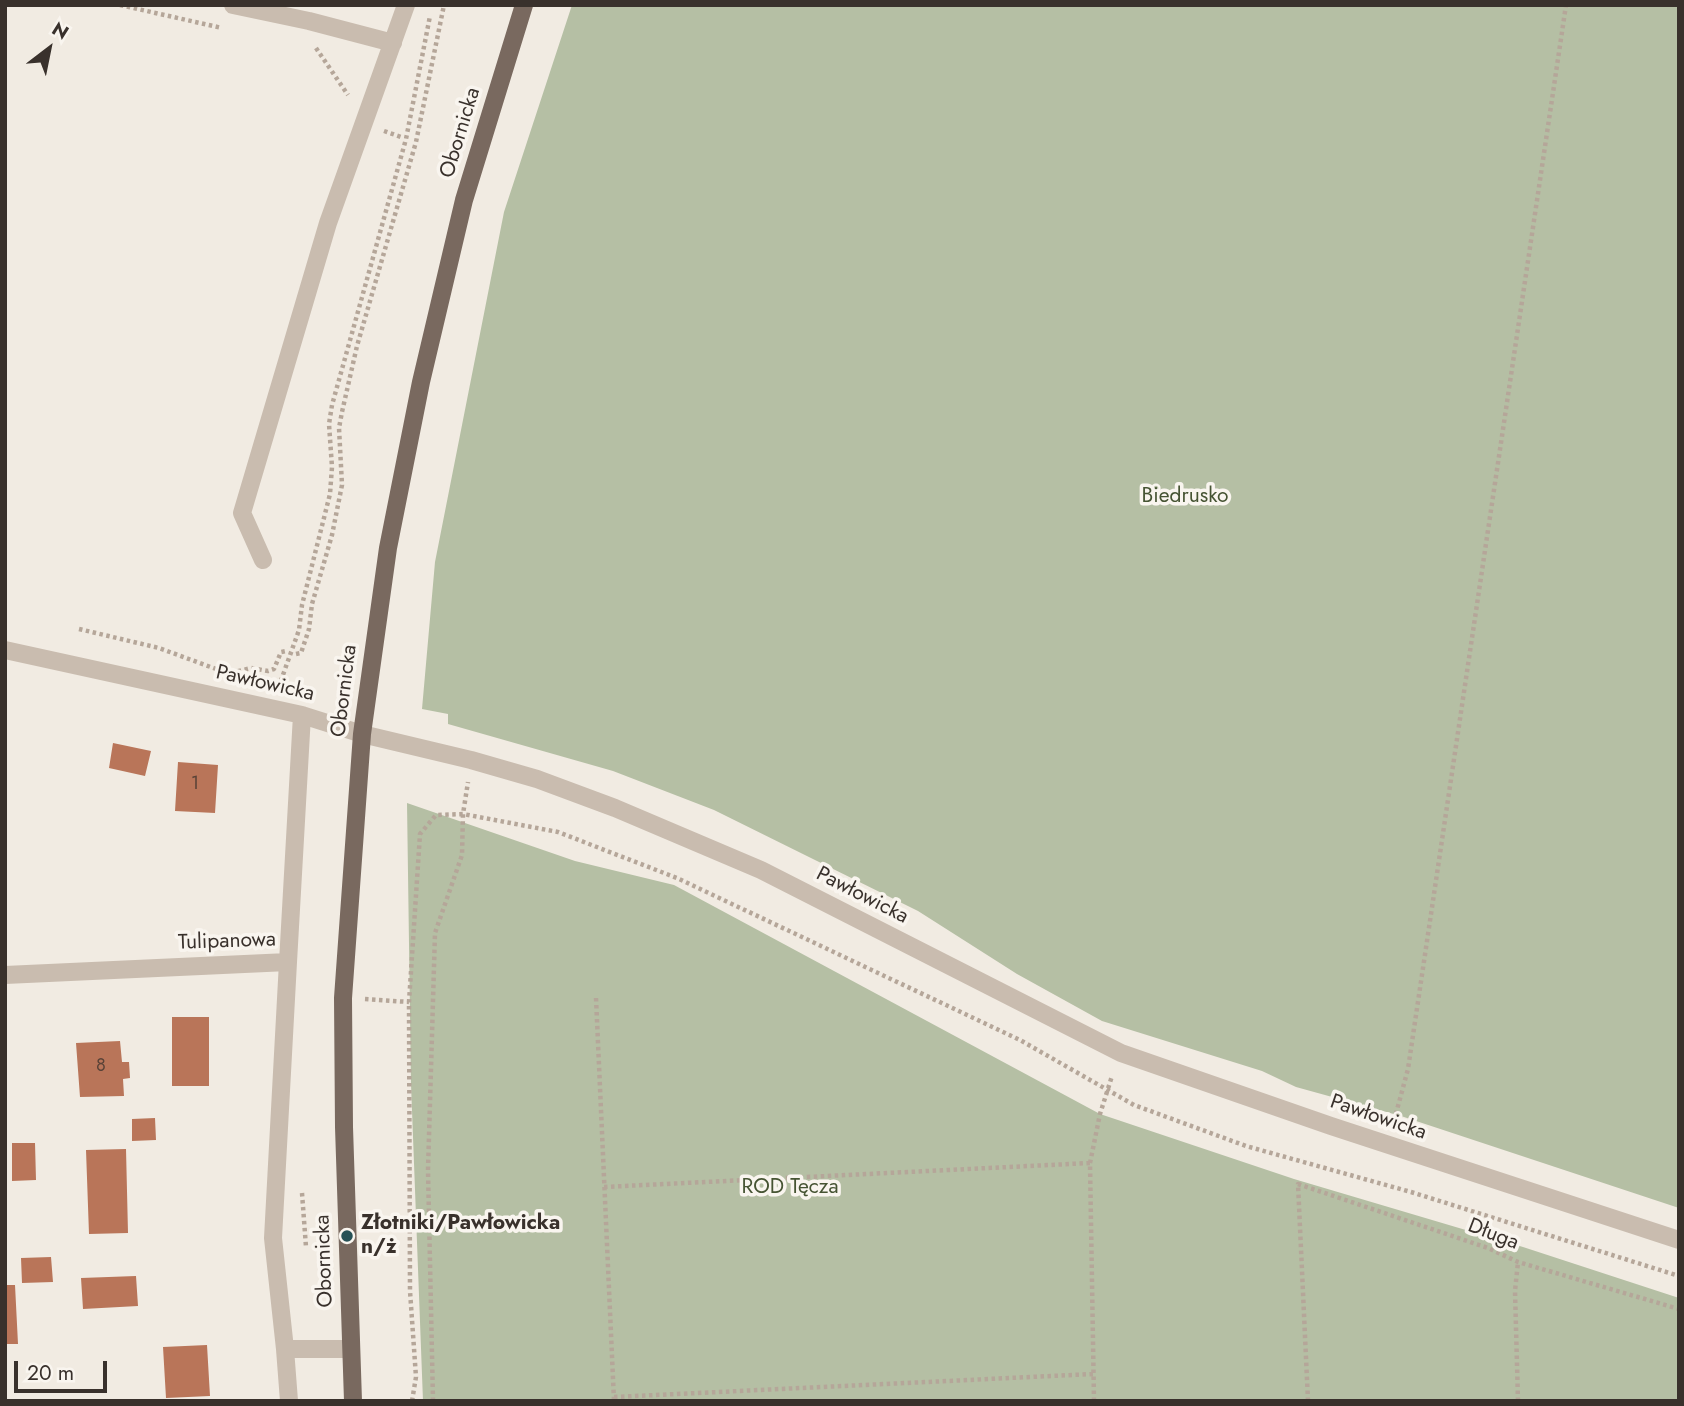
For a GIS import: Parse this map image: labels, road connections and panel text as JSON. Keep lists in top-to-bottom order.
{
  "streets": {
    "main road": ["Obornicka"],
    "street": ["Pawłowicka", "Tulipanowa"],
    "path": ["Długa"]
  },
  "crossings": [
    ["Obornicka", "Pawłowicka"],
    ["Pawłowicka", "Tulipanowa"]
  ],
  "parks": ["Biedrusko", "ROD Tęcza"],
  "places": ["Złotniki/Pawłowicka n/ż"],
  "house_numbers": ["1", "8"],
  "scale_bar": "20 m",
  "north": "top right"
}
